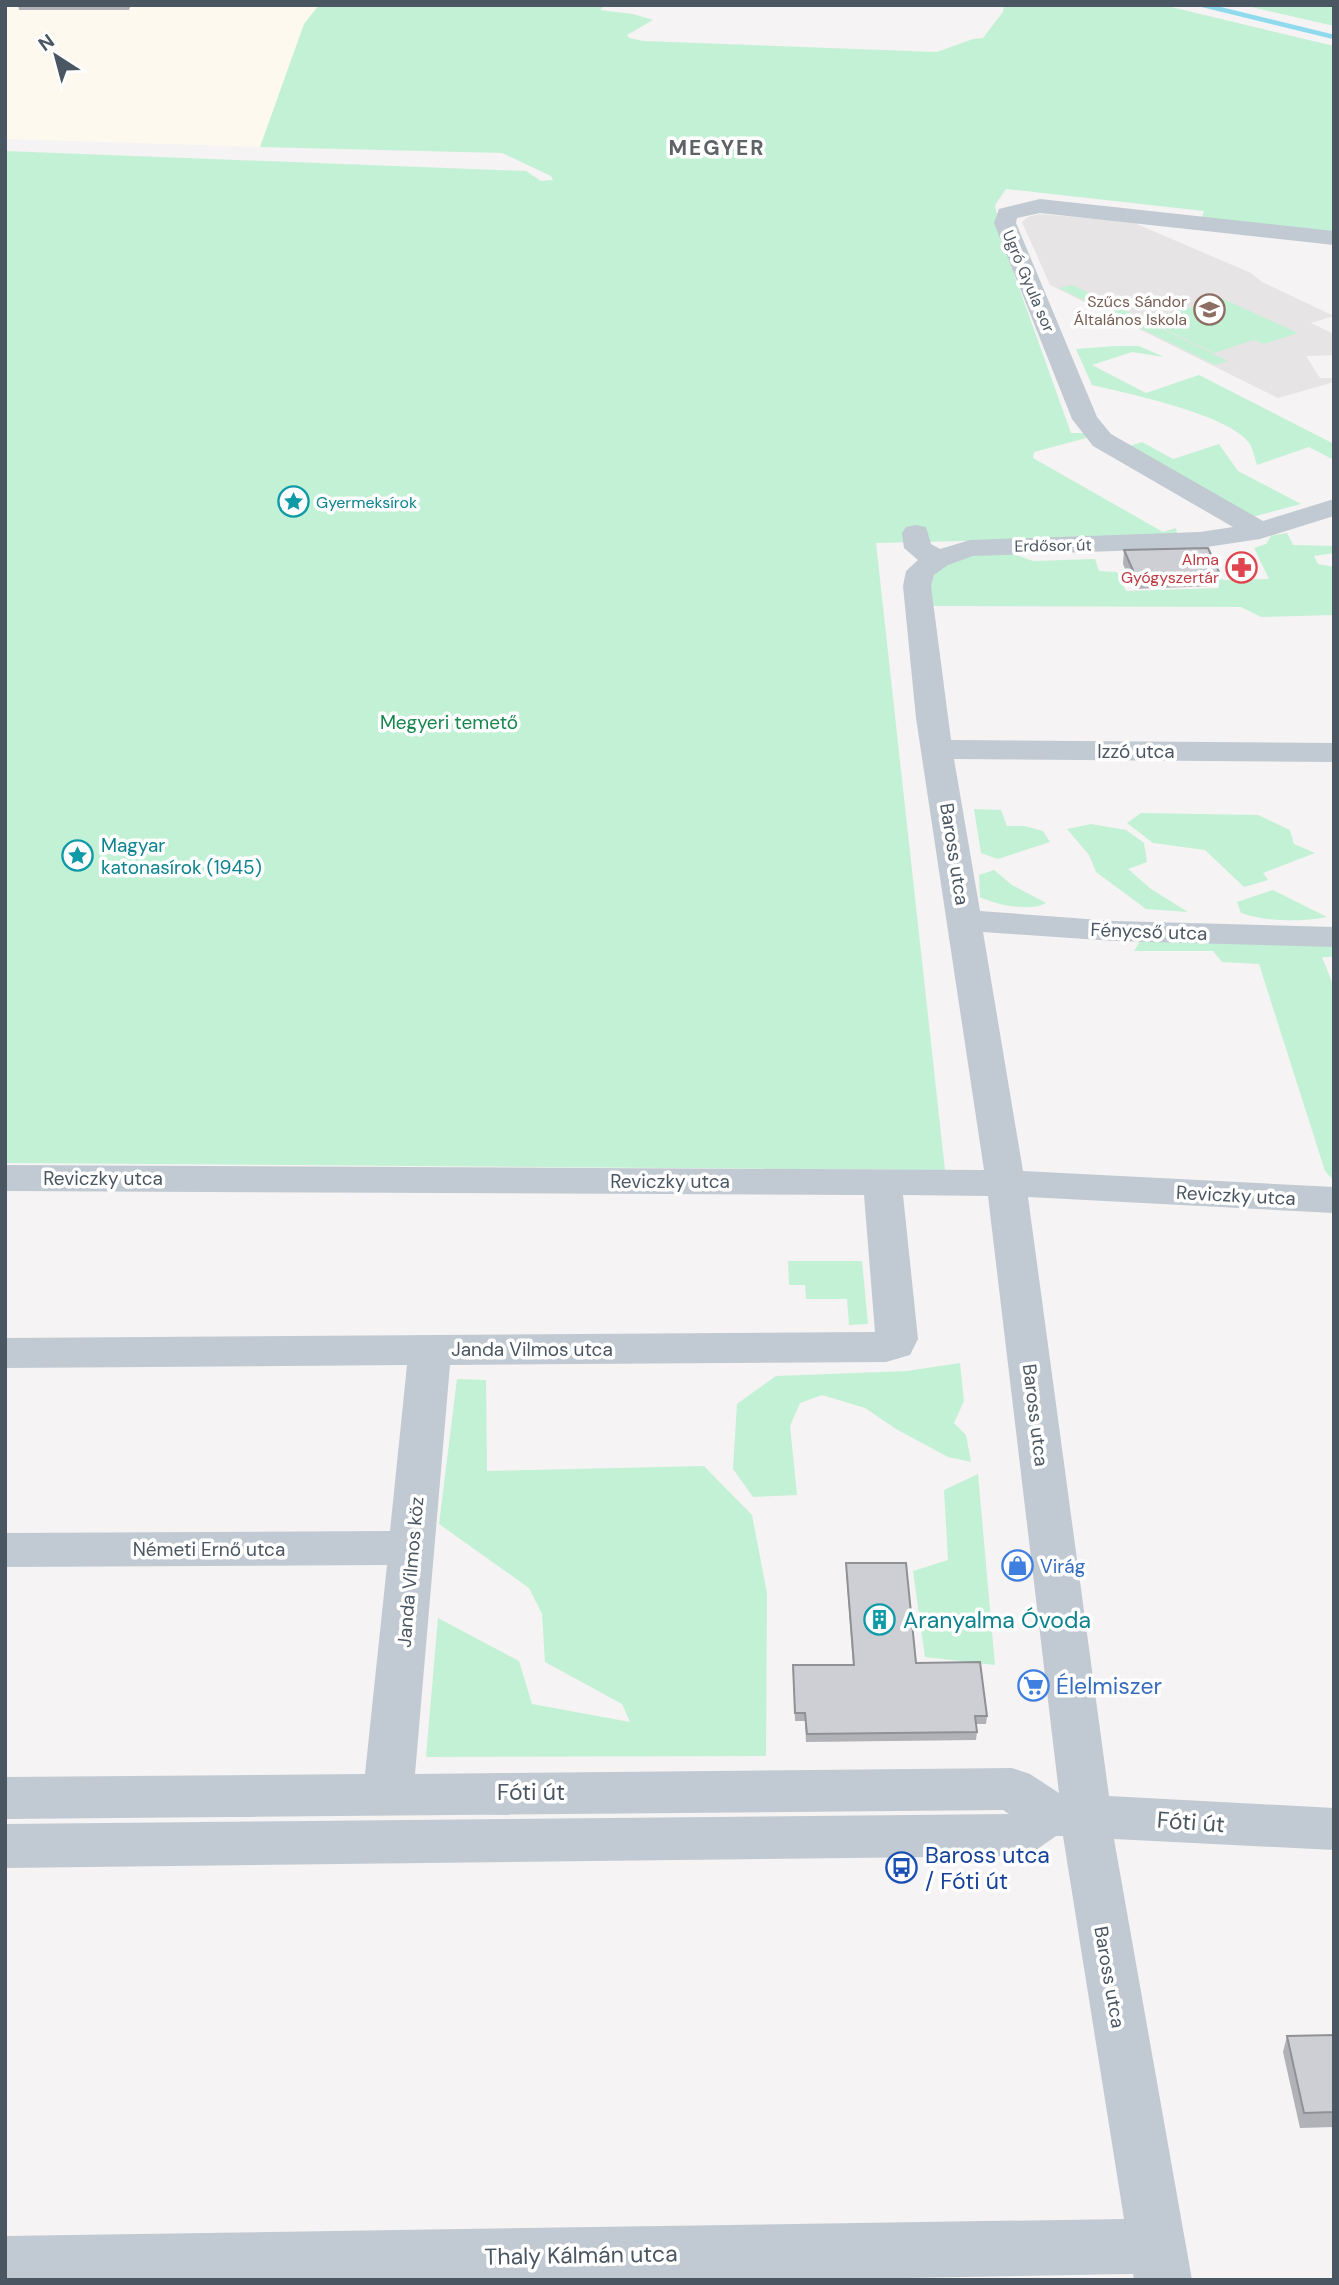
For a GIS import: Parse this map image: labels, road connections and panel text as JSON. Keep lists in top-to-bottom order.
{
  "streets": {
    "street": [
      "Ugró Gyula sor",
      "Erdősor út",
      "Izzó utca",
      "Baross utca",
      "Fénycső utca",
      "Reviczky utca",
      "Janda Vilmos utca",
      "Németi Ernő utca",
      "Janda Vilmos köz",
      "Fóti út",
      "Thaly Kálmán utca"
    ]
  },
  "crossings": [
    ["Ugró Gyula sor", "Erdősor út"],
    ["Erdősor út", "Baross utca"],
    ["Izzó utca", "Baross utca"],
    ["Baross utca", "Fénycső utca"],
    ["Baross utca", "Reviczky utca"],
    ["Baross utca", "Fóti út"],
    ["Baross utca", "Thaly Kálmán utca"],
    ["Reviczky utca", "Janda Vilmos utca"],
    ["Janda Vilmos utca", "Janda Vilmos köz"],
    ["Németi Ernő utca", "Janda Vilmos köz"],
    ["Janda Vilmos köz", "Fóti út"]
  ],
  "districts": ["MEGYER"],
  "parks": ["Megyeri temető"],
  "places": {
    "school or university": ["Szűcs Sándor Általános Iskola"],
    "place": ["Gyermeksírok", "Magyar katonasírok (1945)"],
    "pharmacy": ["Alma Gyógyszertár"],
    "shop": ["Virág"],
    "building": ["Aranyalma Óvoda"],
    "supermarket": ["Élelmiszer"],
    "bus stop": ["Baross utca / Fóti út"]
  },
  "north": "top left"
}
